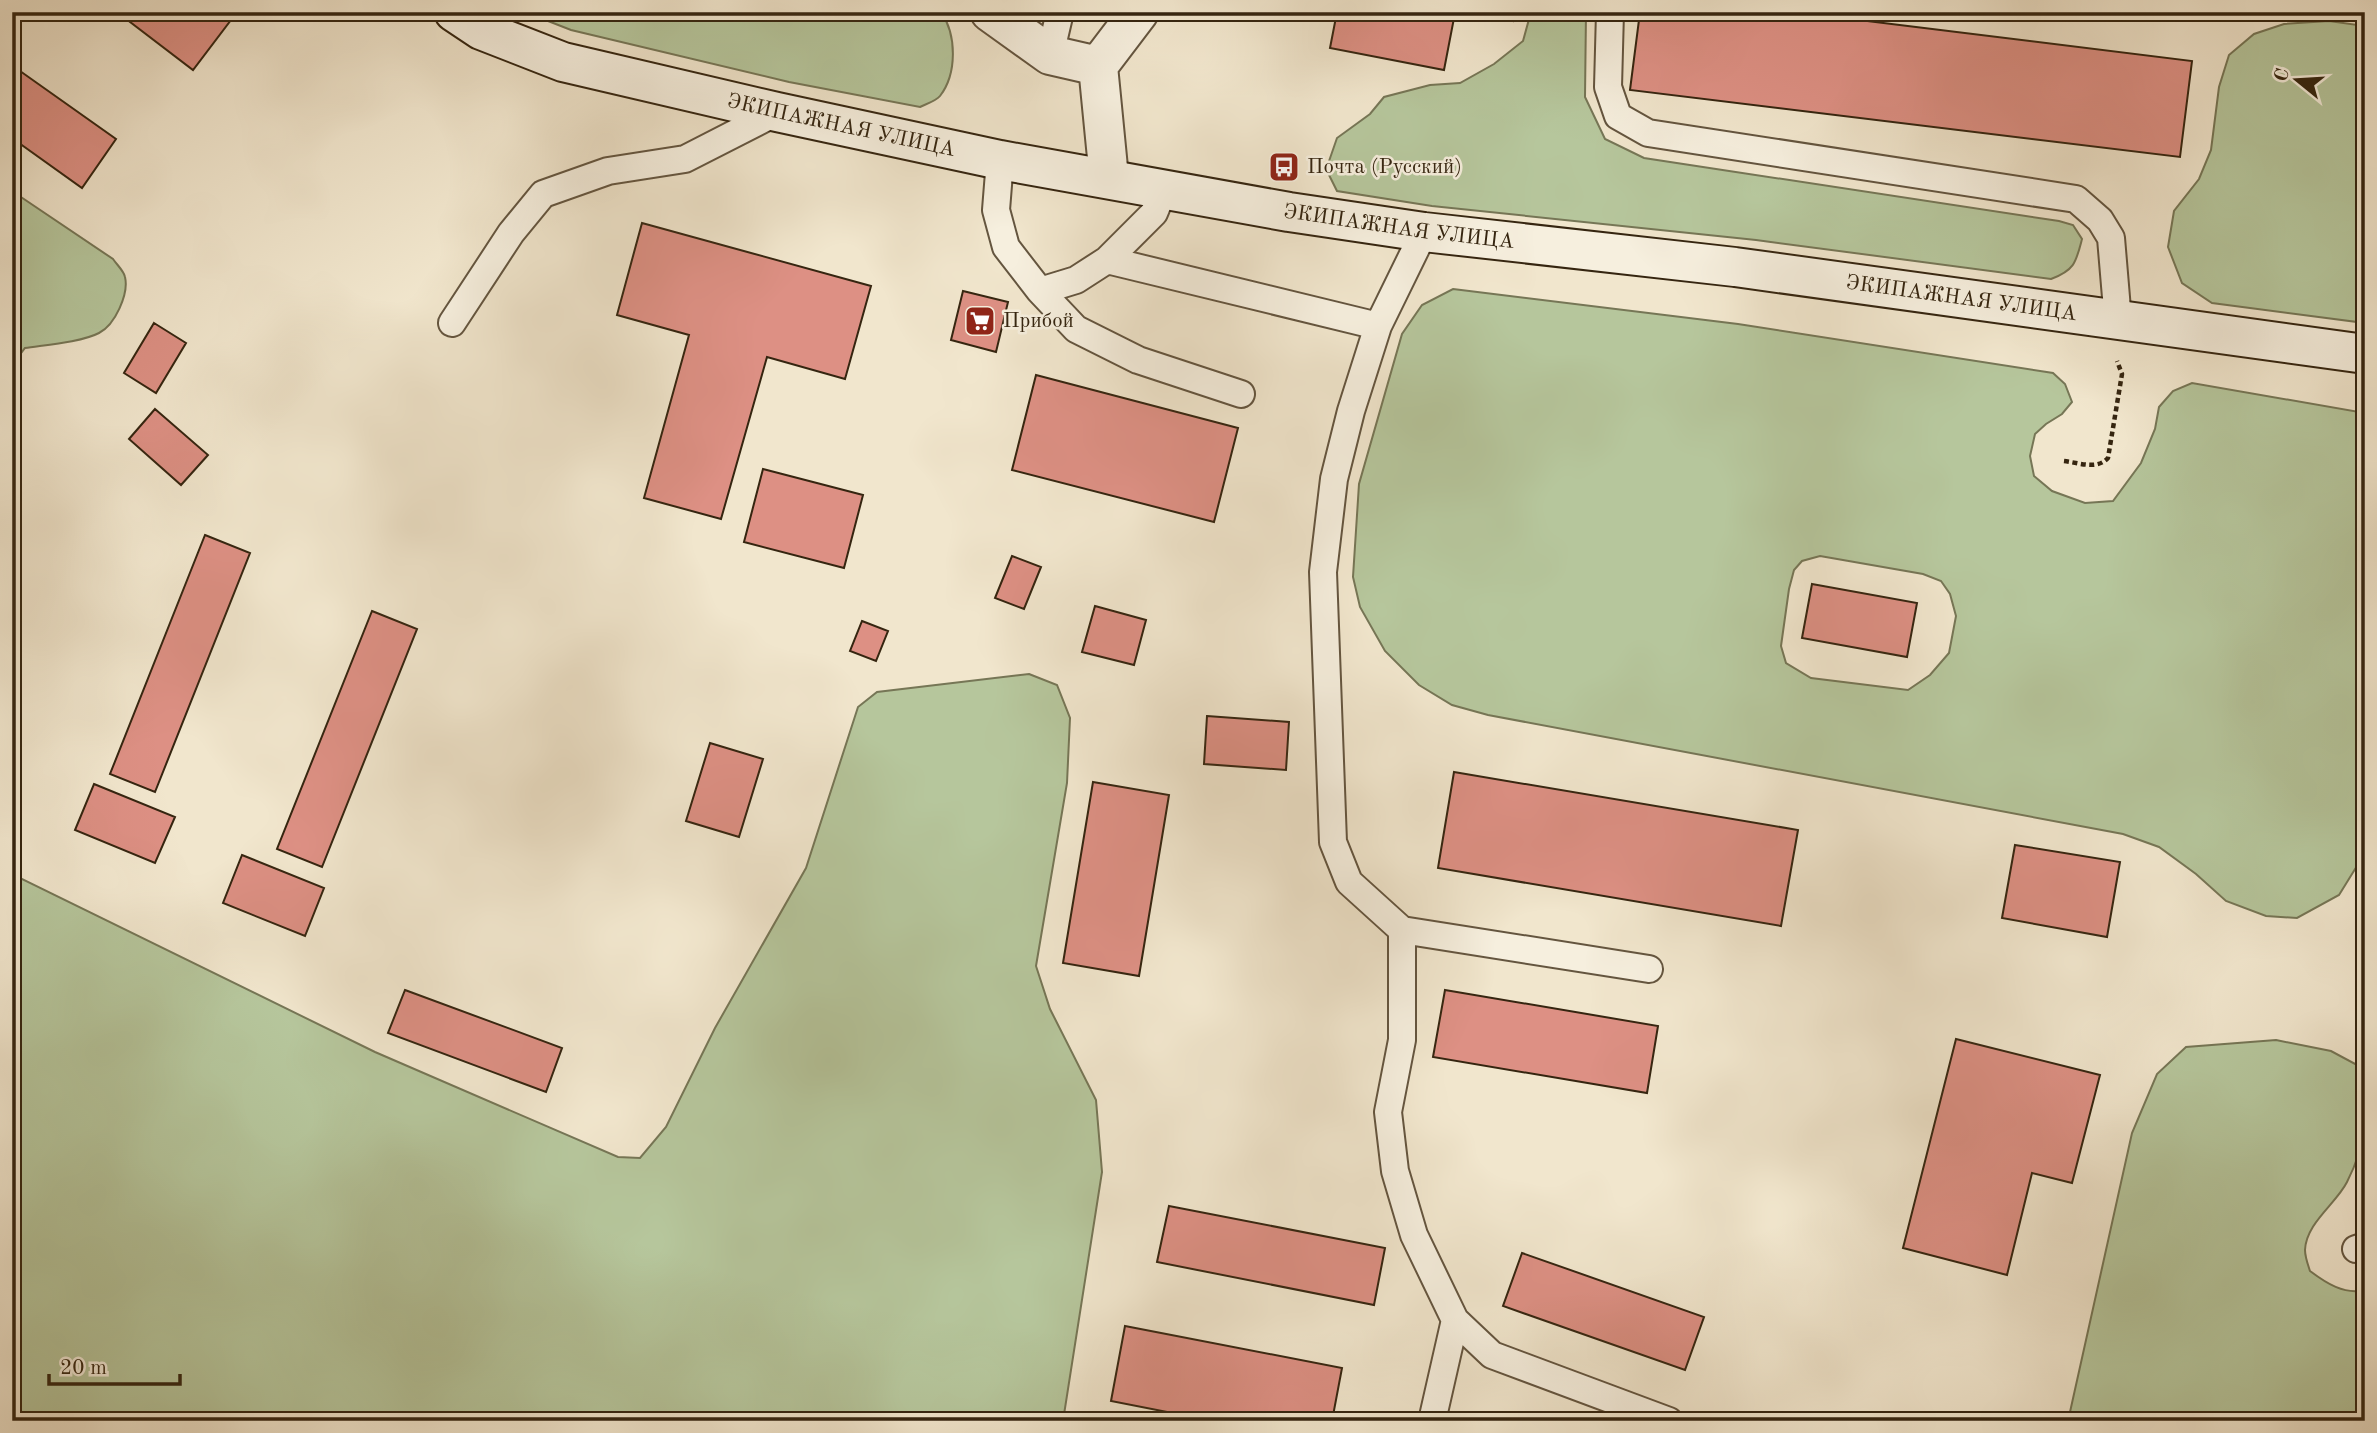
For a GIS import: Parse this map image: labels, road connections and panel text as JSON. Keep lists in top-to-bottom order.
{
  "streets": {
    "main road": ["ЭКИПАЖНАЯ УЛИЦА"]
  },
  "places": {
    "bus stop": ["Почта (Русский)"],
    "supermarket": ["Прибой"]
  },
  "scale_bar": "20 m",
  "north": "left"
}
